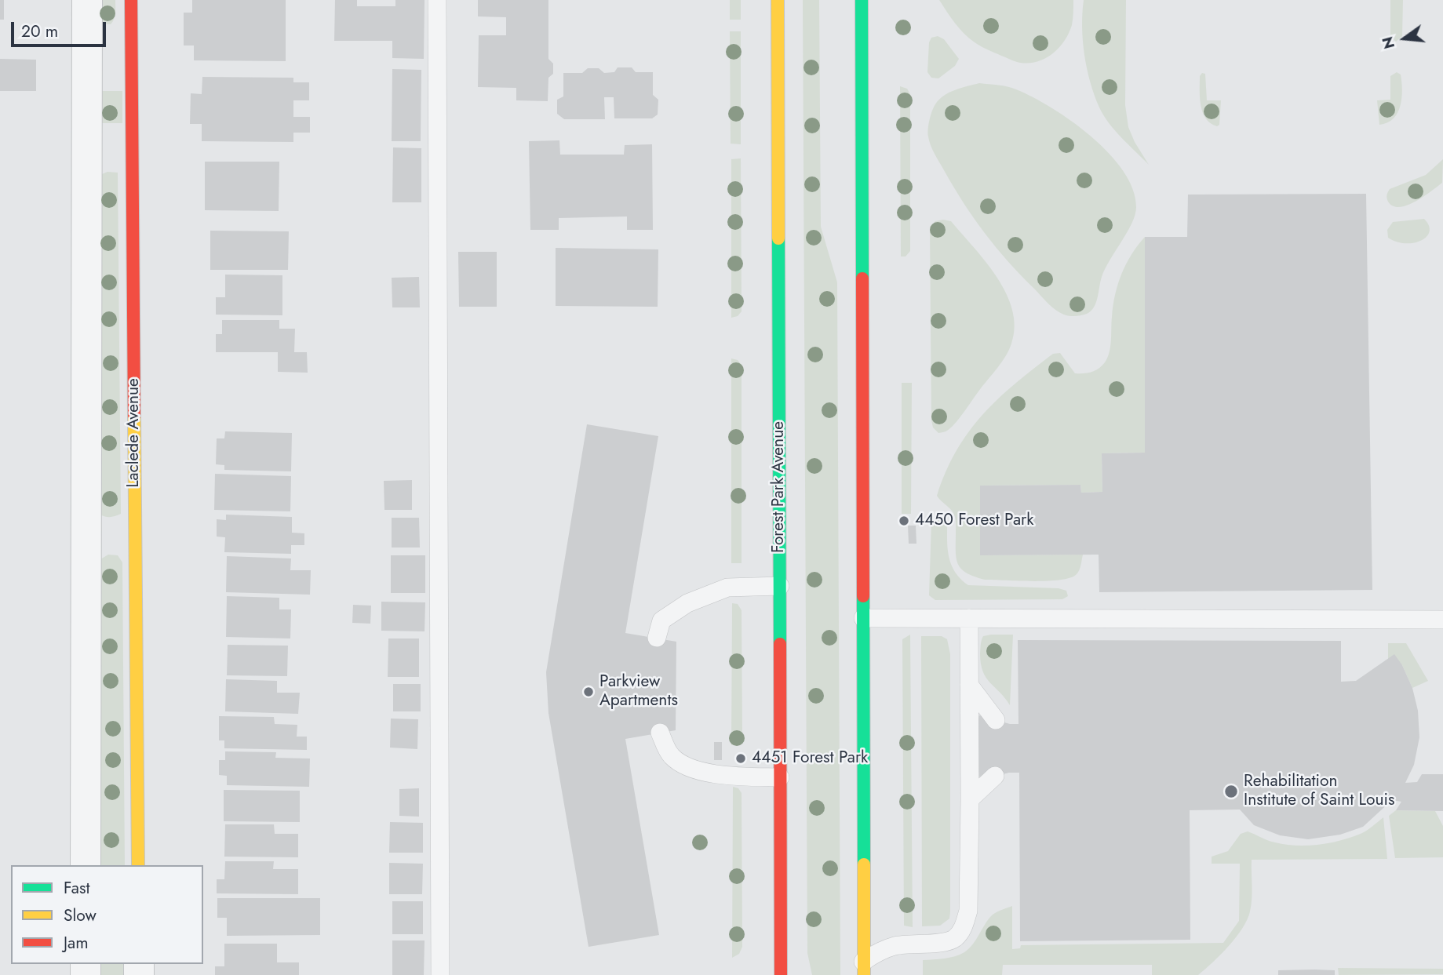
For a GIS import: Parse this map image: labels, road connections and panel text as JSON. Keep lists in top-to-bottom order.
{
  "streets": {
    "main road": ["Laclede Avenue", "Forest Park Avenue"]
  },
  "places": [
    "4450 Forest Park",
    "Parkview Apartments",
    "4451 Forest Park",
    "Rehabilitation Institute of Saint Louis"
  ],
  "legend": ["Fast", "Slow", "Jam"],
  "scale_bar": "20 m",
  "north": "left"
}
